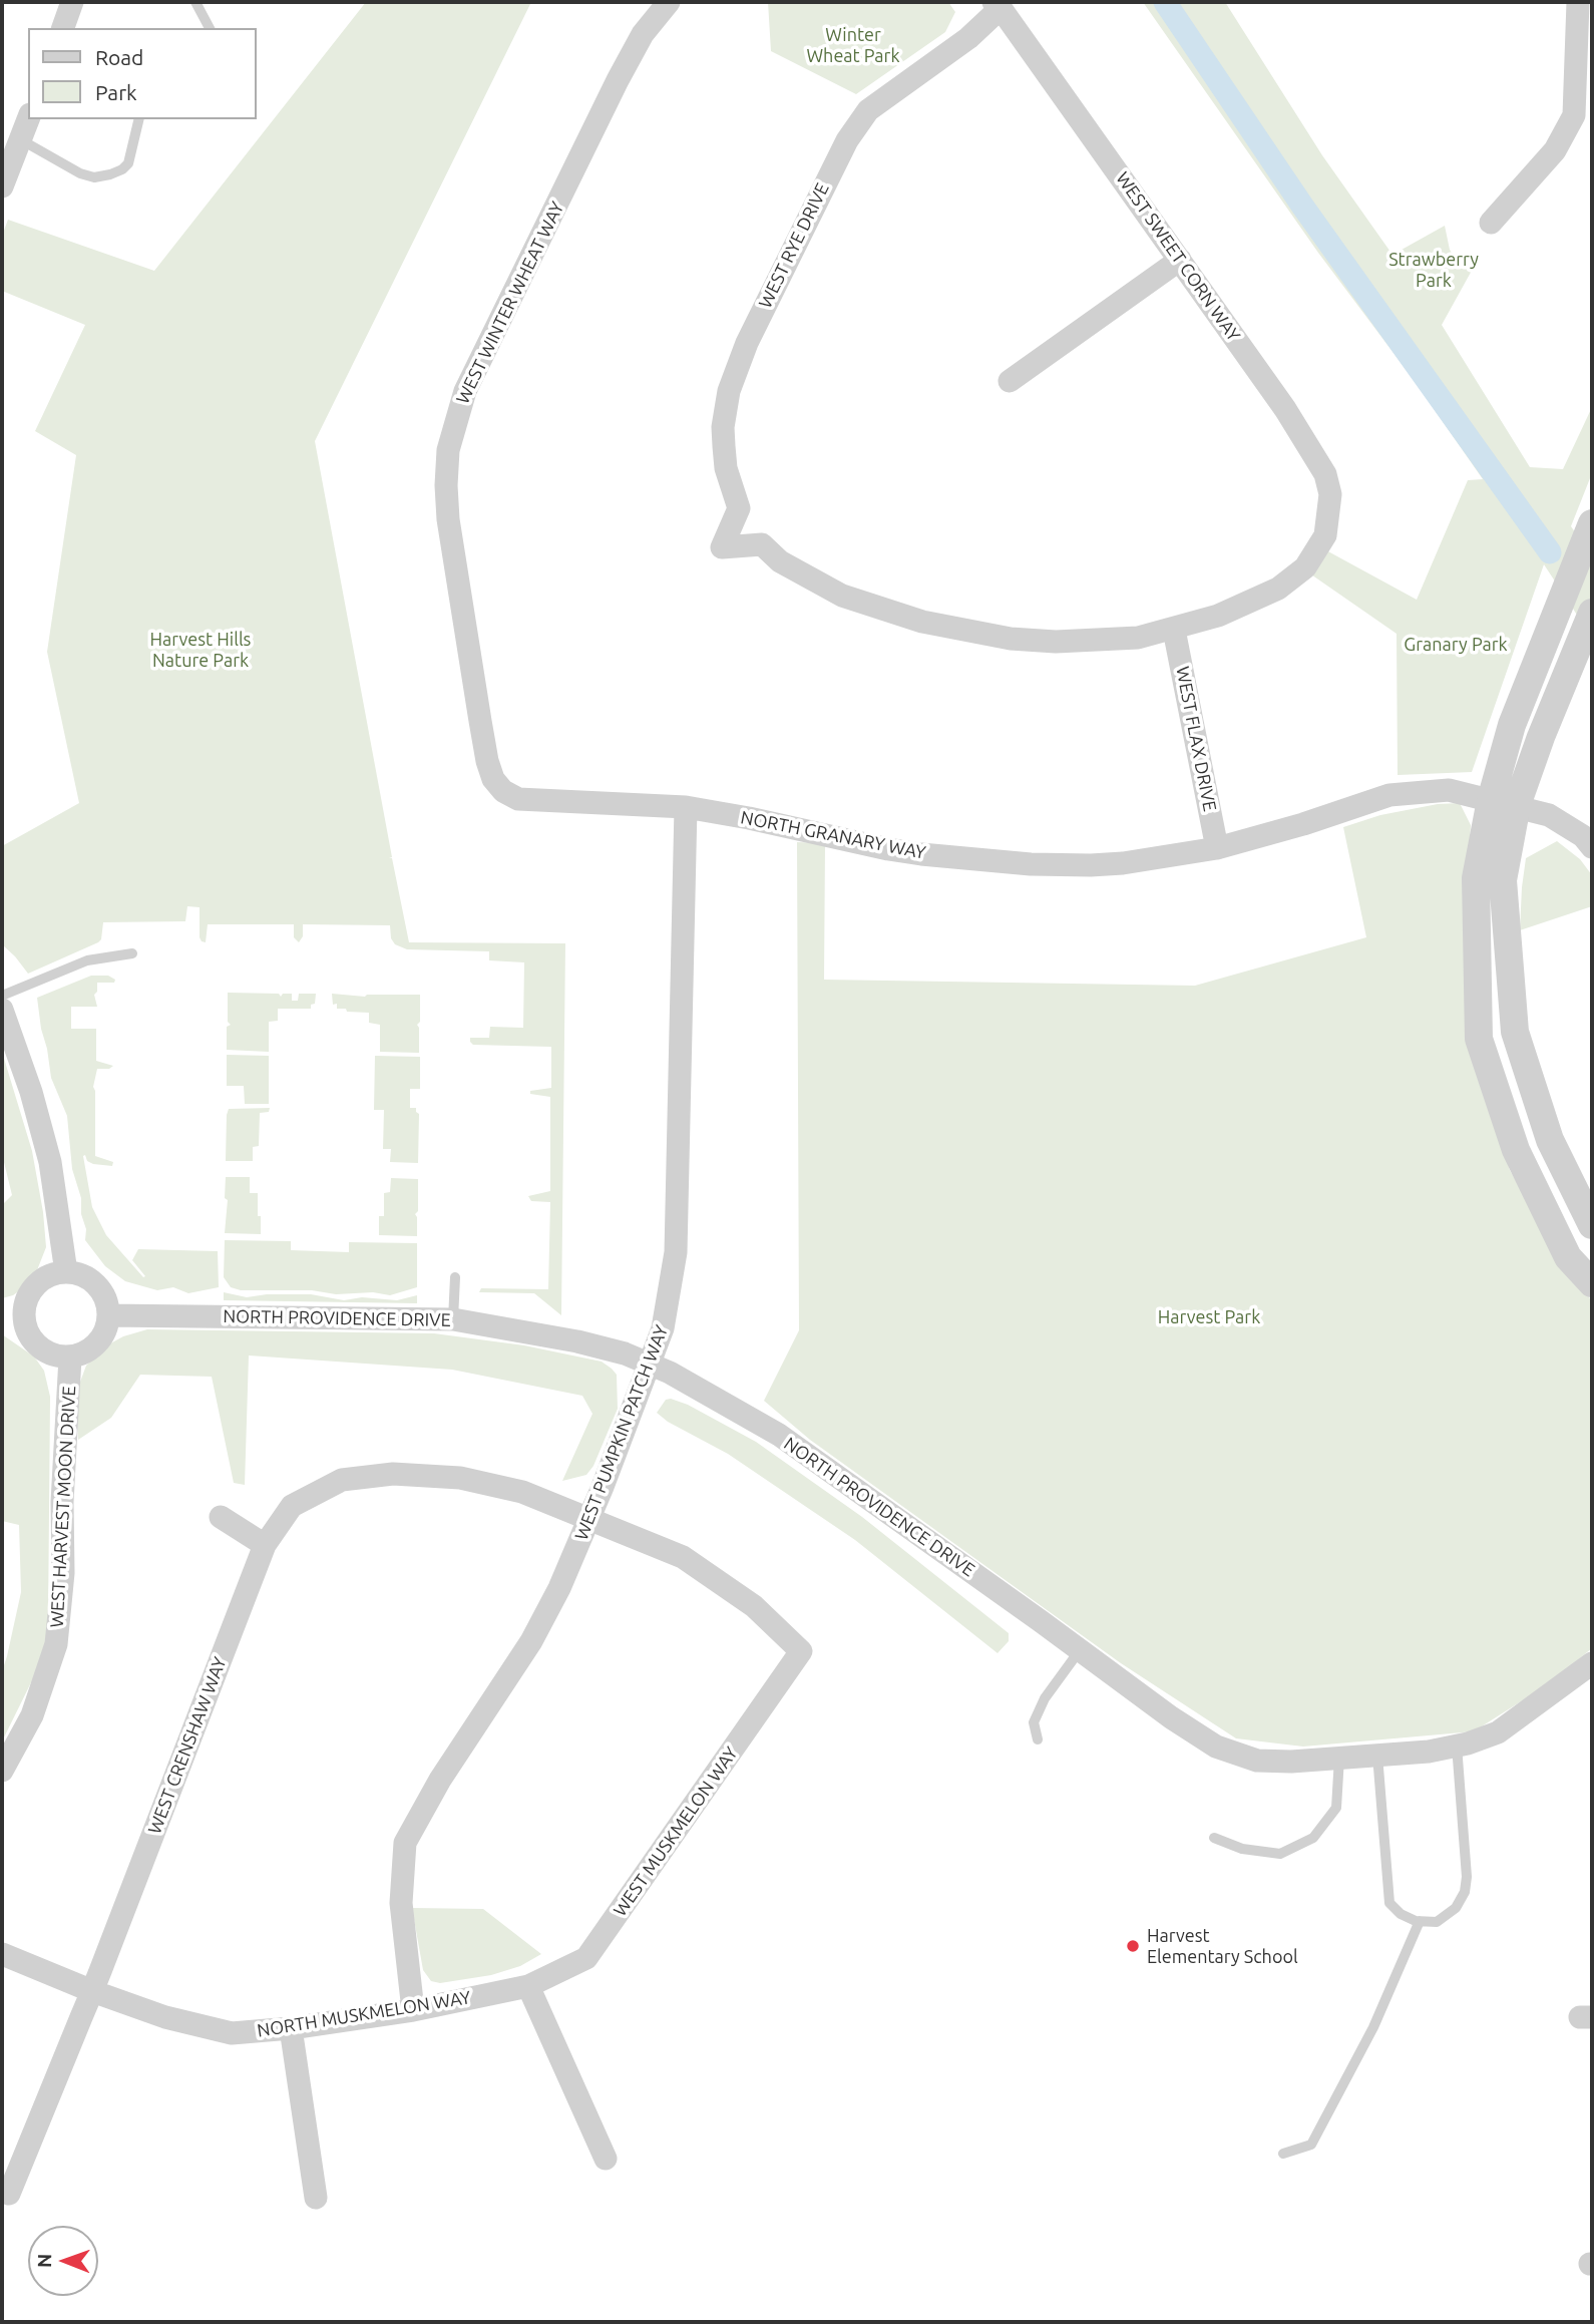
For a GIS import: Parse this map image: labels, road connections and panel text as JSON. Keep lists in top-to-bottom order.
{
  "streets": {
    "street": [
      "WEST RYE DRIVE",
      "WEST SWEET CORN WAY",
      "WEST WINTER WHEAT WAY",
      "WEST FLAX DRIVE",
      "NORTH GRANARY WAY",
      "NORTH PROVIDENCE DRIVE",
      "WEST PUMPKIN PATCH WAY",
      "WEST HARVEST MOON DRIVE",
      "WEST CRENSHAW WAY",
      "WEST MUSKMELON WAY",
      "NORTH MUSKMELON WAY"
    ]
  },
  "crossings": [
    ["WEST RYE DRIVE", "WEST SWEET CORN WAY"],
    ["WEST RYE DRIVE", "WEST FLAX DRIVE"],
    ["WEST SWEET CORN WAY", "WEST FLAX DRIVE"],
    ["WEST WINTER WHEAT WAY", "NORTH GRANARY WAY"],
    ["WEST FLAX DRIVE", "NORTH GRANARY WAY"],
    ["NORTH GRANARY WAY", "WEST PUMPKIN PATCH WAY"],
    ["NORTH PROVIDENCE DRIVE", "WEST PUMPKIN PATCH WAY"],
    ["NORTH PROVIDENCE DRIVE", "WEST HARVEST MOON DRIVE"],
    ["WEST PUMPKIN PATCH WAY", "WEST CRENSHAW WAY"],
    ["WEST PUMPKIN PATCH WAY", "WEST MUSKMELON WAY"],
    ["WEST PUMPKIN PATCH WAY", "NORTH MUSKMELON WAY"],
    ["WEST CRENSHAW WAY", "WEST MUSKMELON WAY"],
    ["WEST CRENSHAW WAY", "NORTH MUSKMELON WAY"],
    ["WEST MUSKMELON WAY", "NORTH MUSKMELON WAY"]
  ],
  "parks": [
    "Winter Wheat Park",
    "Strawberry Park",
    "Harvest Hills Nature Park",
    "Granary Park",
    "Harvest Park"
  ],
  "places": ["Harvest Elementary School"],
  "legend": ["Road", "Park"],
  "north": "left"
}
